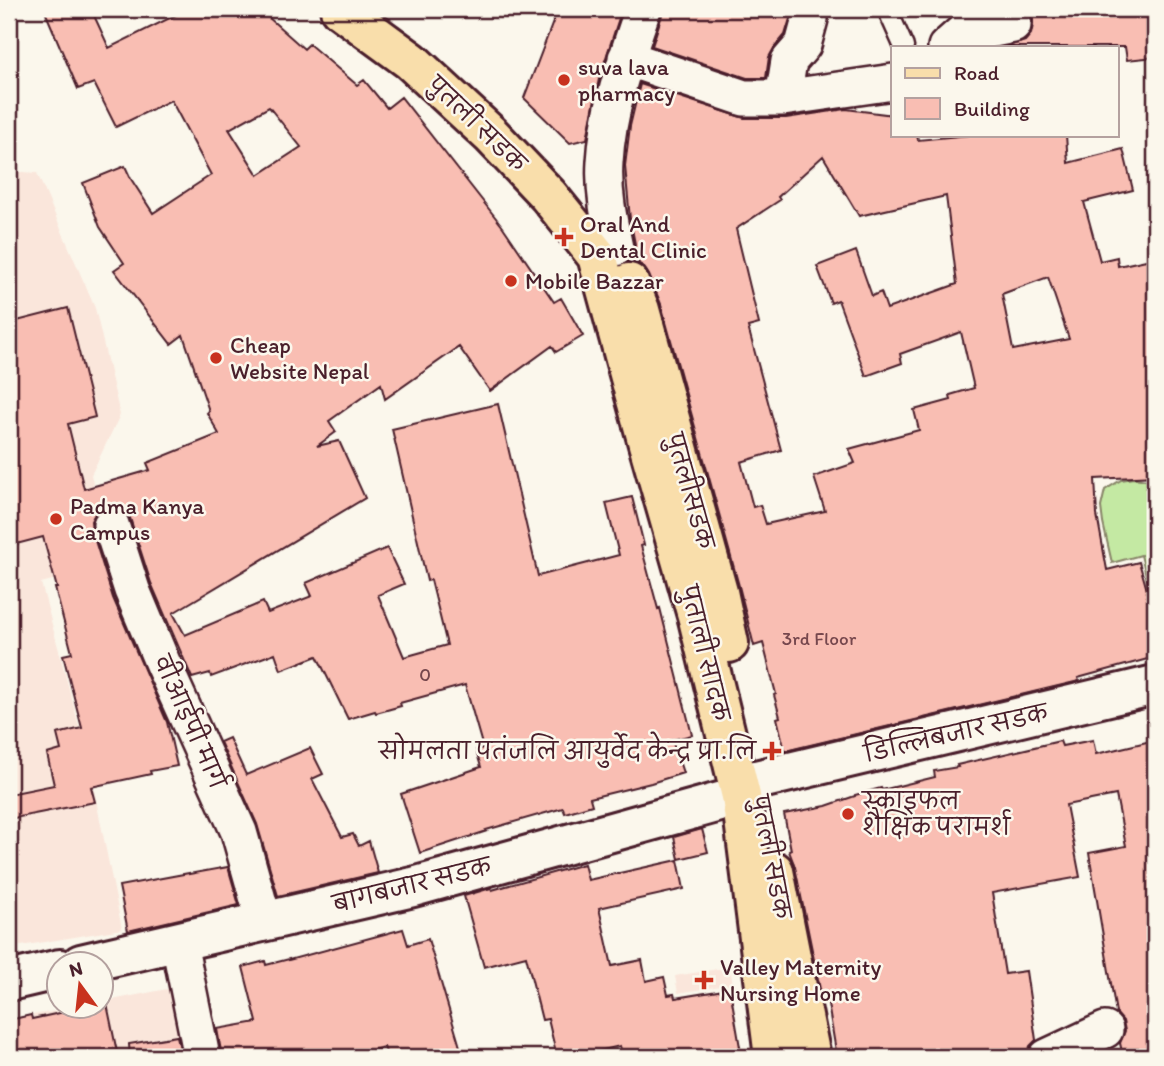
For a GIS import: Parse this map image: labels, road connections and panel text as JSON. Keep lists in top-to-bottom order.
{
  "streets": {
    "main road": [
      "पुतली सडक",
      "पुतलीसडक",
      "डिल्लिबजार सडक",
      "बागबजार सडक"
    ],
    "street": ["वीआईपी मार्ग"]
  },
  "crossings": [
    ["पुतली सडक", "पुतलीसडक"],
    ["पुतली सडक", "डिल्लिबजार सडक"],
    ["पुतली सडक", "बागबजार सडक"],
    ["पुतलीसडक", "डिल्लिबजार सडक"],
    ["पुतलीसडक", "बागबजार सडक"],
    ["वीआईपी मार्ग", "बागबजार सडक"],
    ["डिल्लिबजार सडक", "बागबजार सडक"]
  ],
  "places": {
    "other": [
      "suva lava pharmacy",
      "Mobile Bazzar",
      "Cheap Website Nepal",
      "Padma Kanya Campus",
      "स्काइफल शैक्षिक परामर्श"
    ],
    "health": ["Oral And Dental Clinic", "सोमलता पतंजलि आयुर्वेद केन्द्र प्रा.लि", "Valley Maternity Nursing Home"]
  },
  "house_numbers": ["3rd Floor", "0"],
  "legend": ["Road", "Building"],
  "north": "top"
}
